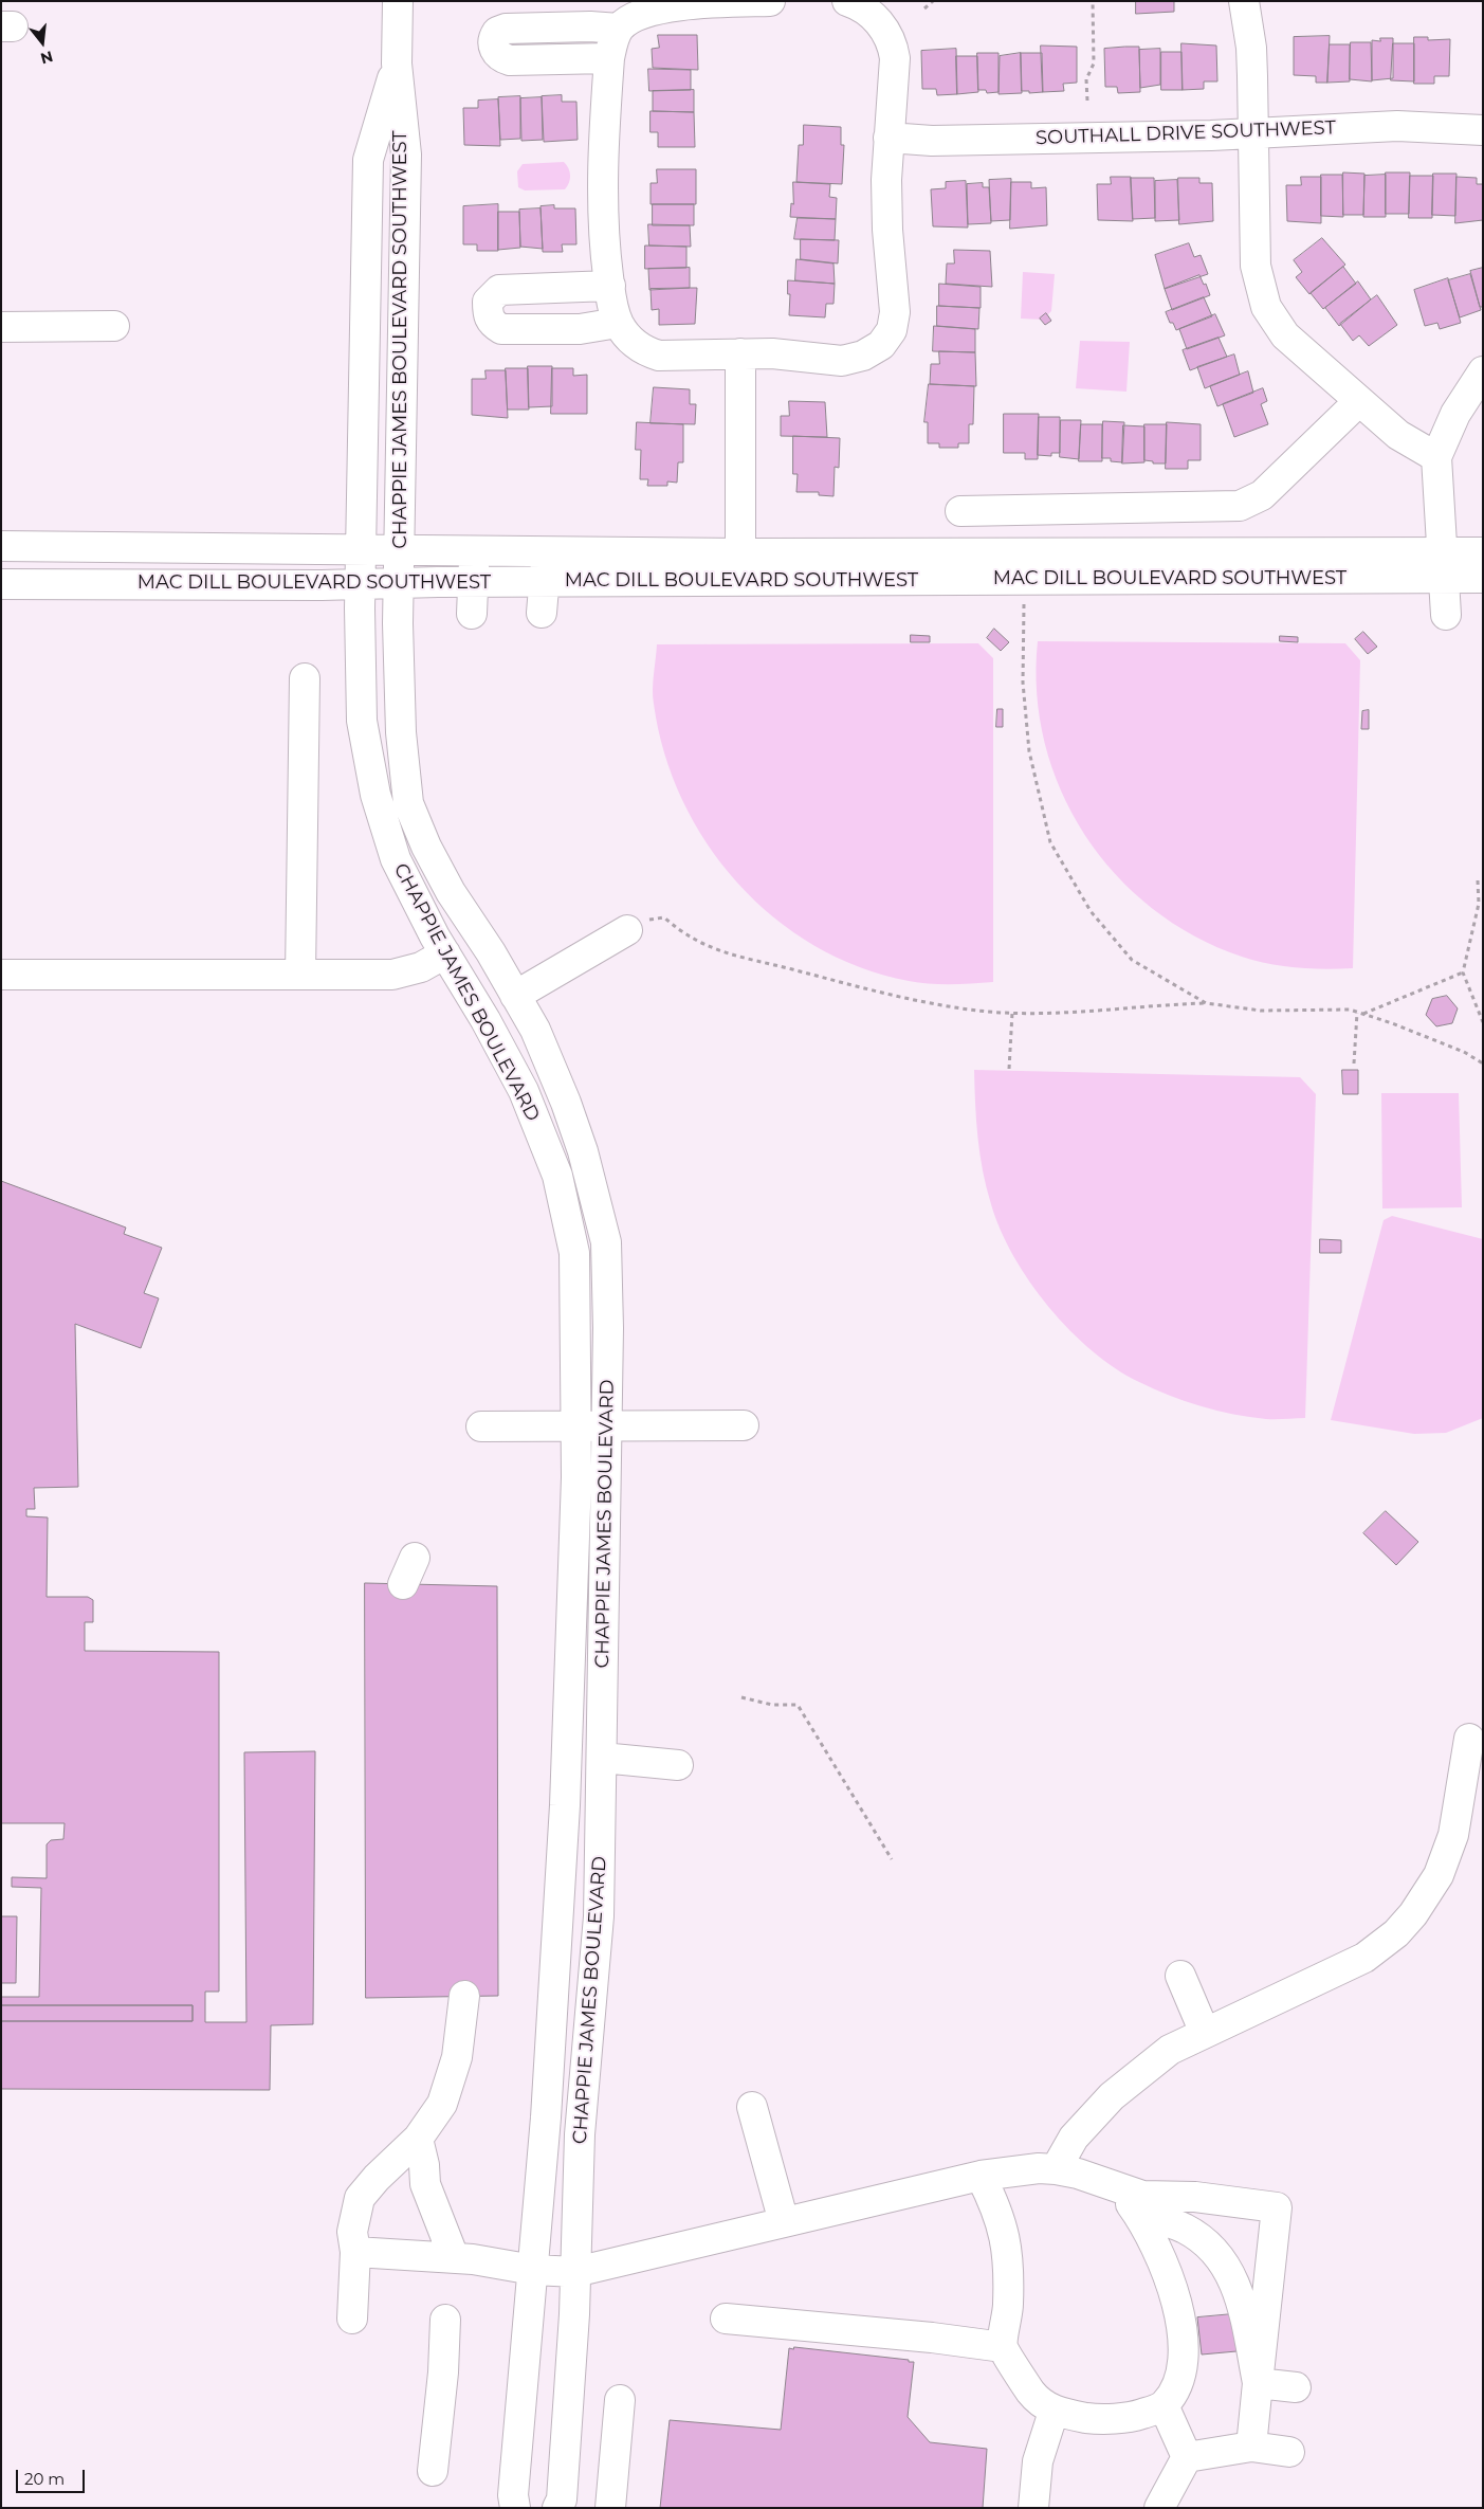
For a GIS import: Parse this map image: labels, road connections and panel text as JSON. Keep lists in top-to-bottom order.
{
  "streets": {
    "street": [
      "SOUTHALL DRIVE SOUTHWEST",
      "CHAPPIE JAMES BOULEVARD SOUTHWEST",
      "MAC DILL BOULEVARD SOUTHWEST",
      "CHAPPIE JAMES BOULEVARD"
    ]
  },
  "crossings": [
    ["CHAPPIE JAMES BOULEVARD SOUTHWEST", "MAC DILL BOULEVARD SOUTHWEST"],
    ["CHAPPIE JAMES BOULEVARD SOUTHWEST", "CHAPPIE JAMES BOULEVARD"],
    ["MAC DILL BOULEVARD SOUTHWEST", "CHAPPIE JAMES BOULEVARD"]
  ],
  "scale_bar": "20 m",
  "north": "bottom"
}
